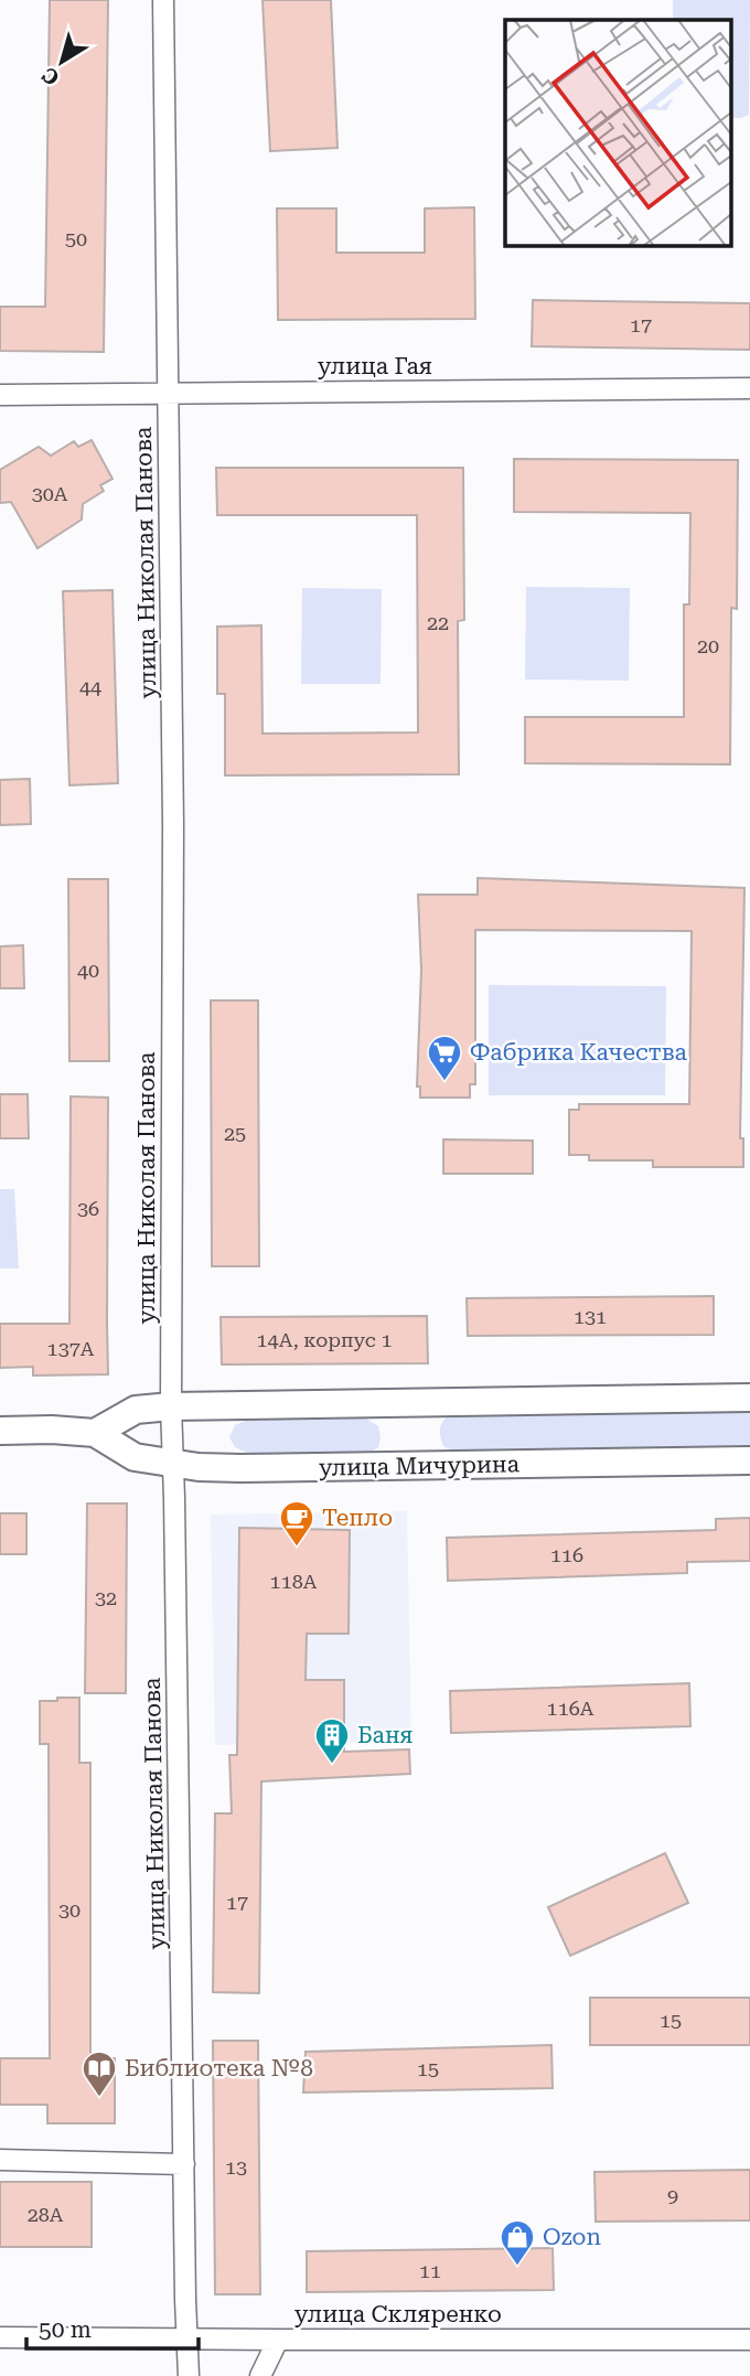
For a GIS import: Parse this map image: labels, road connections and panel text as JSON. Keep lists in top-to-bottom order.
{
  "streets": {
    "main road": ["улица Мичурина"],
    "street": ["улица Гая", "улица Николая Панова", "улица Скляренко"]
  },
  "crossings": [
    ["улица Гая", "улица Николая Панова"],
    ["улица Николая Панова", "улица Мичурина"],
    ["улица Николая Панова", "улица Скляренко"]
  ],
  "places": {
    "supermarket": ["Фабрика Качества"],
    "cafe": ["Тепло"],
    "building": ["Баня"],
    "library": ["Библиотека №8"],
    "shop": ["Ozon"]
  },
  "house_numbers": [
    "50",
    "17",
    "30A",
    "22",
    "20",
    "44",
    "40",
    "25",
    "36",
    "131",
    "14А, корпус 1",
    "137А",
    "116",
    "118А",
    "32",
    "116А",
    "17",
    "30",
    "15",
    "15",
    "13",
    "9",
    "28А",
    "11"
  ],
  "scale_bar": "50 m",
  "north": "bottom left"
}
